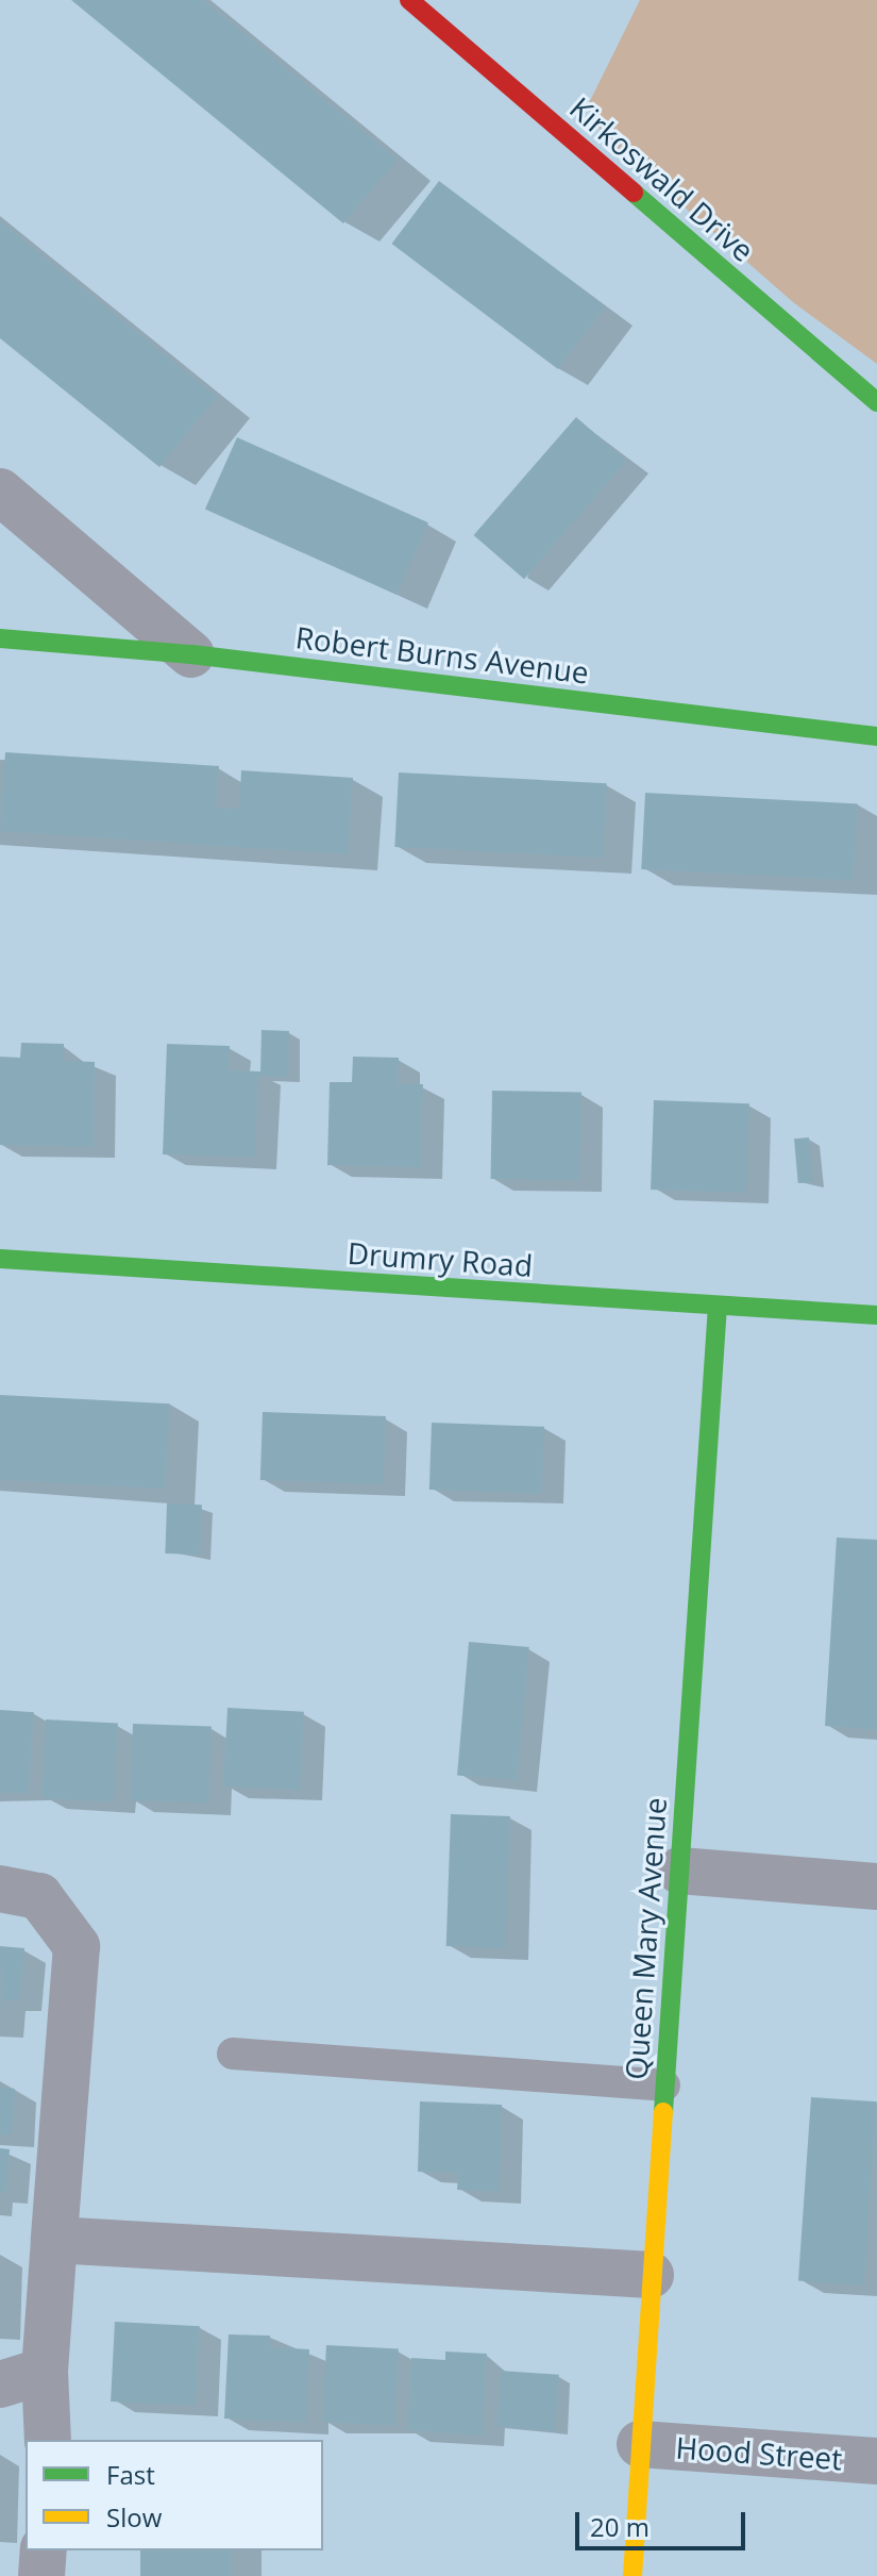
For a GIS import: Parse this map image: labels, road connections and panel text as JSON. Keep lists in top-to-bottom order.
{
  "streets": {
    "street": [
      "Kirkoswald Drive",
      "Robert Burns Avenue",
      "Drumry Road",
      "Queen Mary Avenue",
      "Hood Street"
    ]
  },
  "crossings": [
    ["Drumry Road", "Queen Mary Avenue"],
    ["Queen Mary Avenue", "Hood Street"]
  ],
  "legend": ["Fast", "Slow"],
  "scale_bar": "20 m"
}
